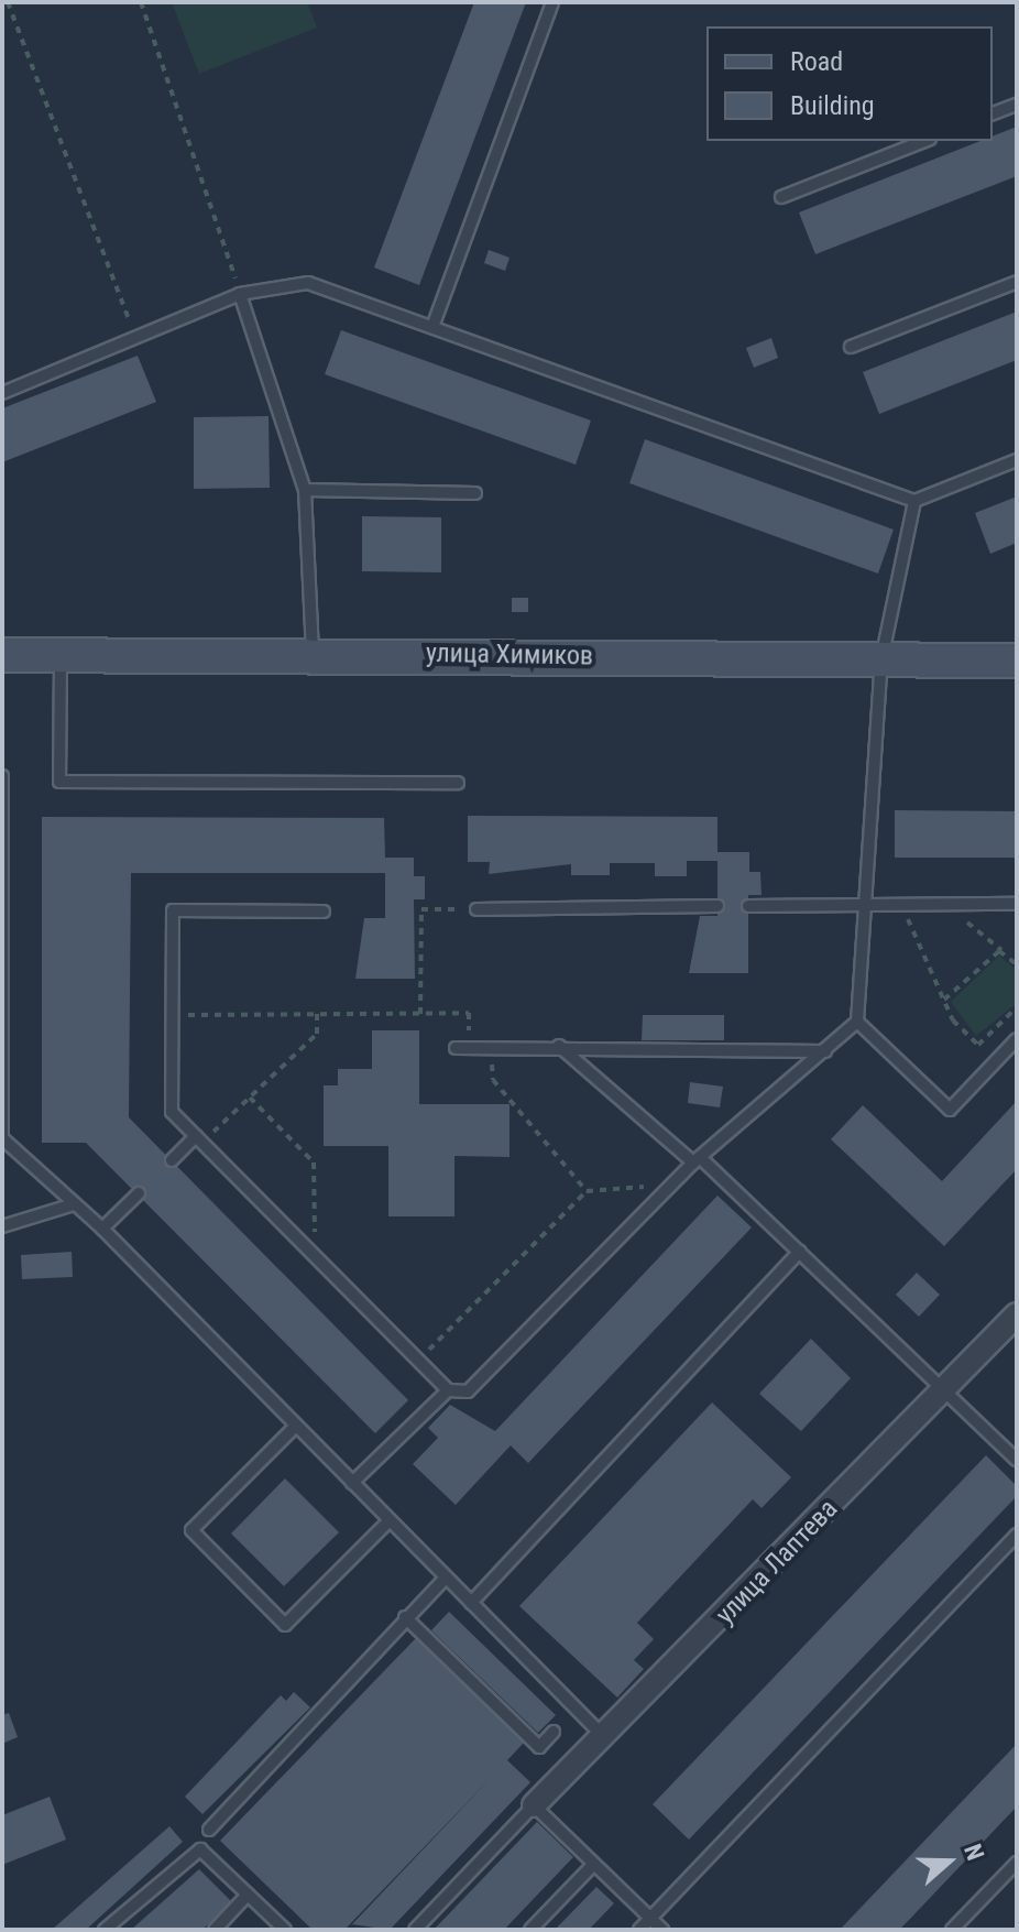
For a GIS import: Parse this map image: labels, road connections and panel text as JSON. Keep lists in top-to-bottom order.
{
  "streets": {
    "main road": ["улица Химиков"],
    "street": ["улица Лаптева"]
  },
  "legend": ["Road", "Building"],
  "north": "right"
}
